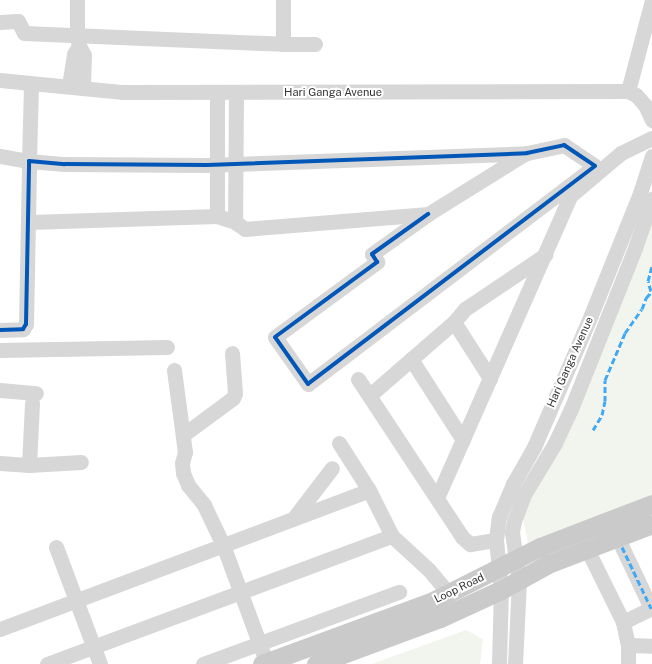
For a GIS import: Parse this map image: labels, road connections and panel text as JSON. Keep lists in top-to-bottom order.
{
  "streets": {
    "main road": ["Loop Road"],
    "street": ["Hari Ganga Avenue"]
  },
  "crossings": [
    ["Hari Ganga Avenue", "Loop Road"]
  ]
}
